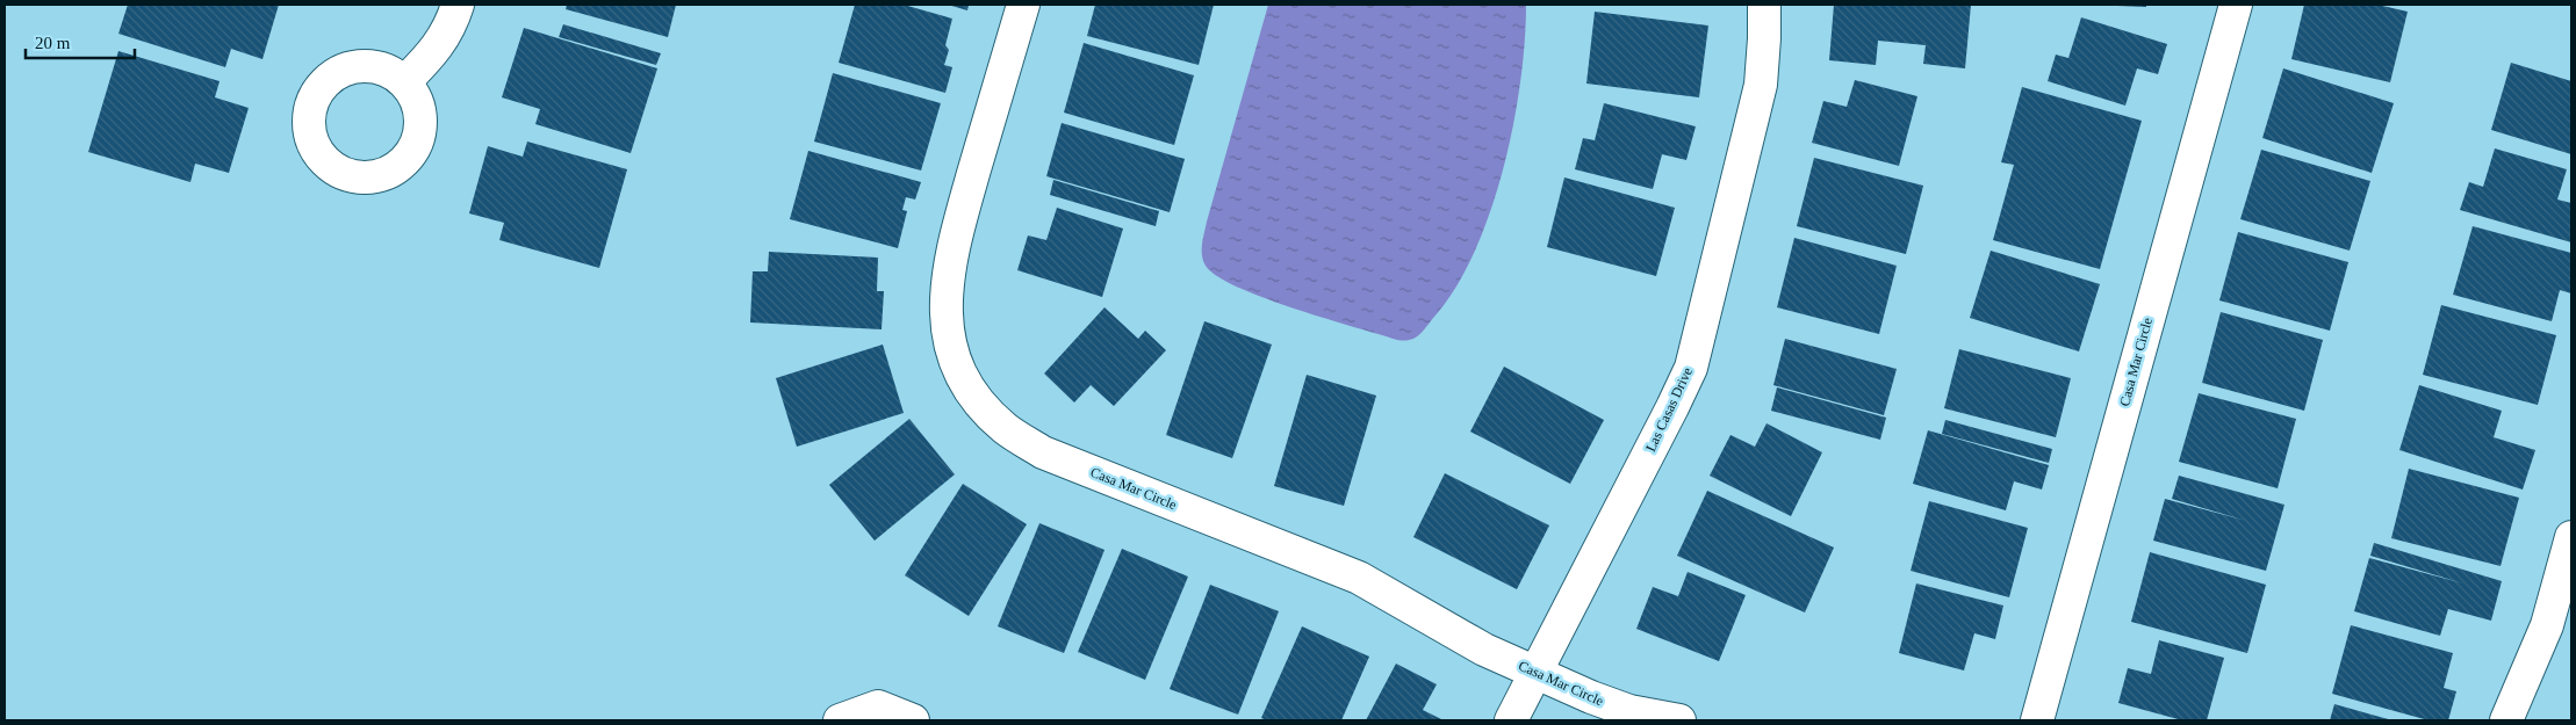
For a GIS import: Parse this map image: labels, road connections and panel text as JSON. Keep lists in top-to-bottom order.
{
  "streets": {
    "street": ["Casa Mar Circle", "Las Casas Drive"]
  },
  "crossings": [
    ["Casa Mar Circle", "Las Casas Drive"]
  ],
  "scale_bar": "20 m"
}
